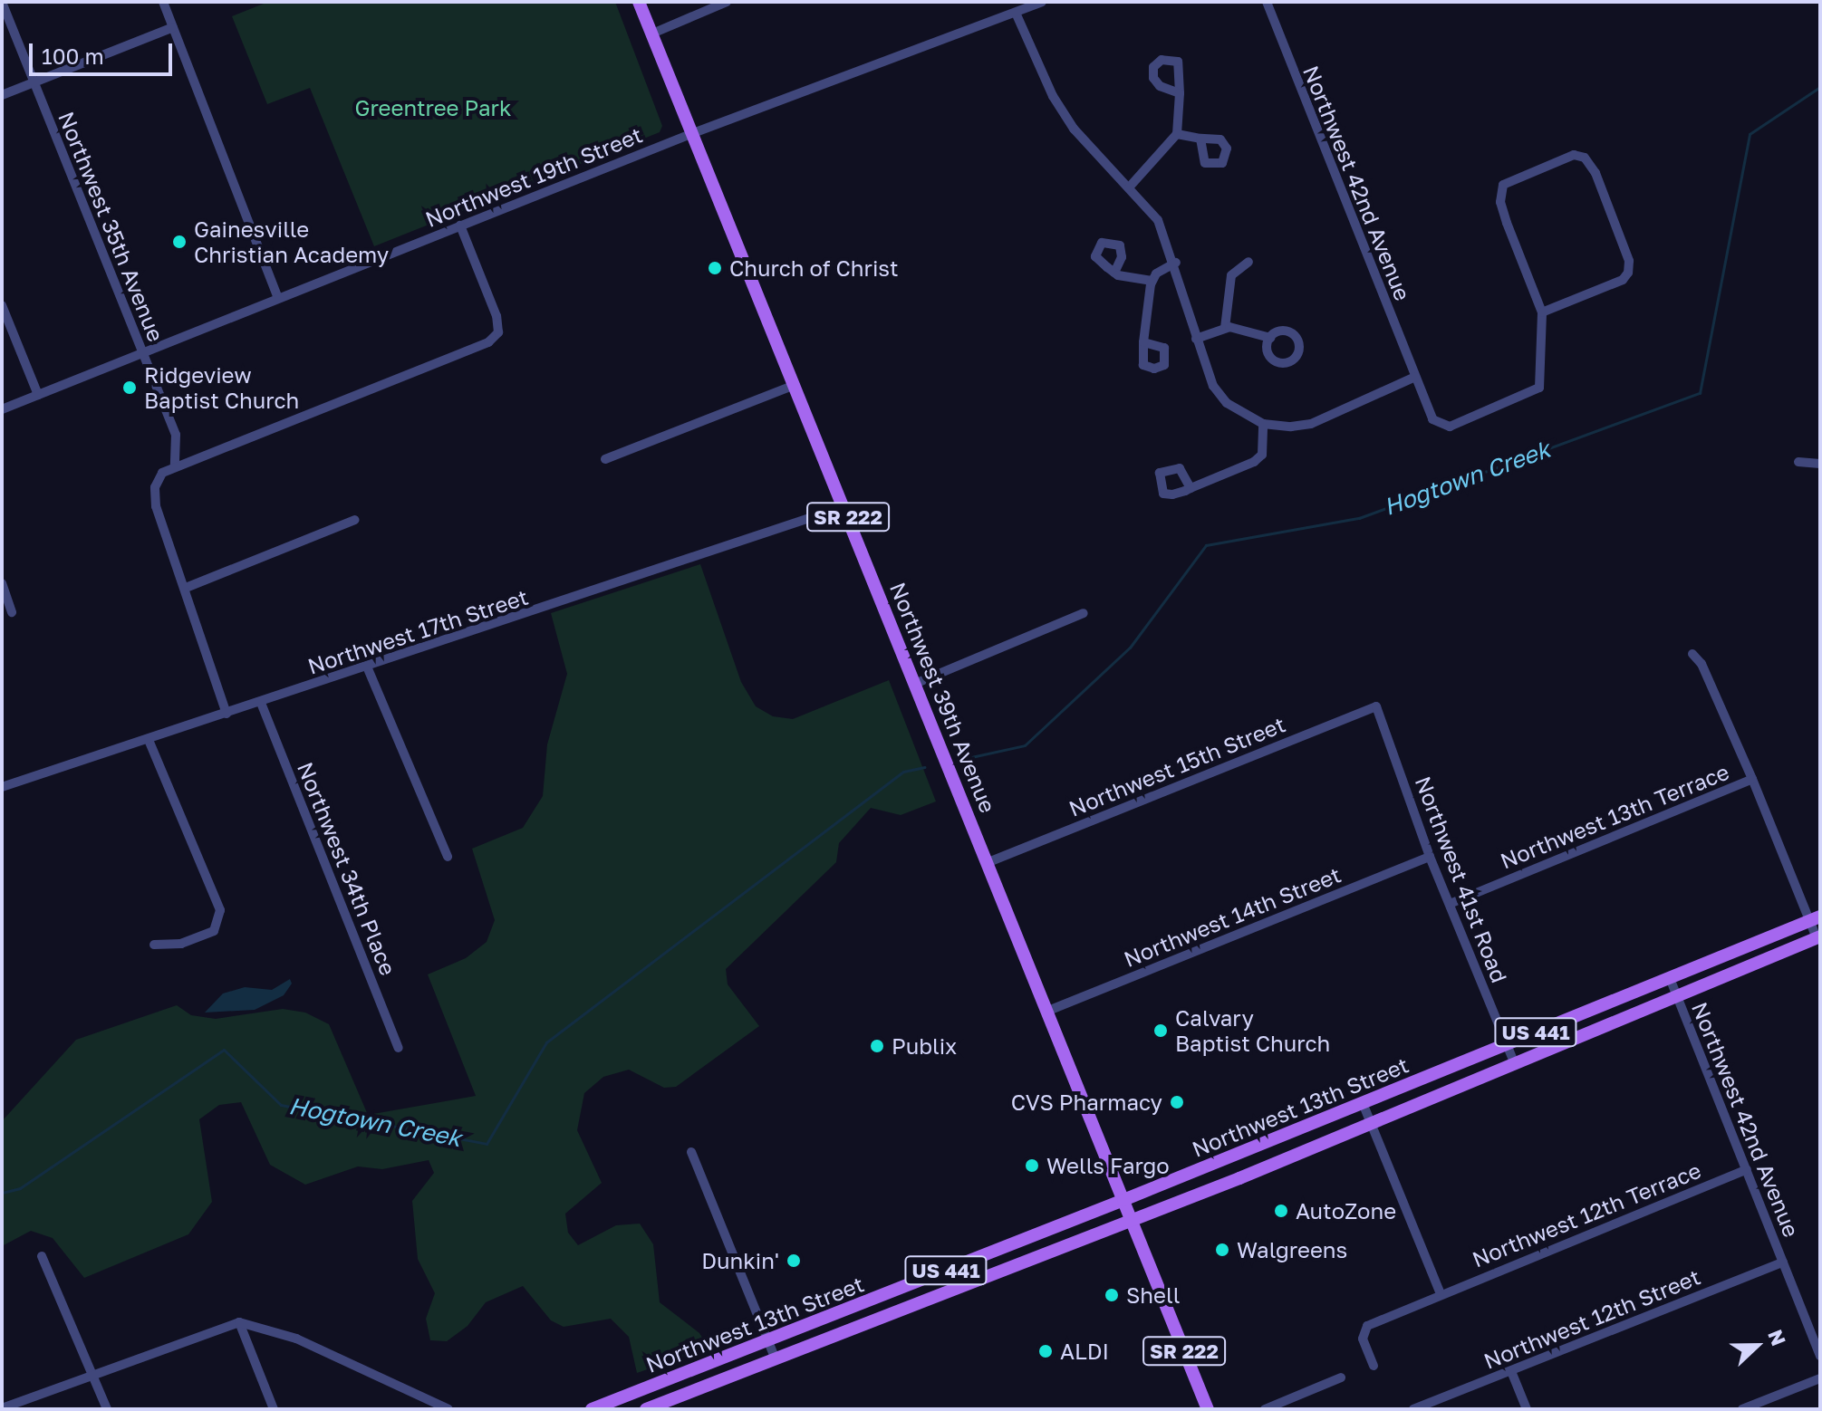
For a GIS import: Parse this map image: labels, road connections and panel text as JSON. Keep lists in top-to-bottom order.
{
  "streets": {
    "main road": [
      "SR 222",
      "Northwest 39th Avenue",
      "US 441",
      "Northwest 13th Street"
    ],
    "street": [
      "Northwest 19th Street",
      "Northwest 42nd Avenue",
      "Northwest 35th Avenue",
      "Northwest 17th Street",
      "Northwest 15th Street",
      "Northwest 13th Terrace",
      "Northwest 34th Place",
      "Northwest 41st Road",
      "Northwest 14th Street",
      "Northwest 12th Terrace",
      "Northwest 12th Street"
    ]
  },
  "crossings": [
    ["Northwest 19th Street", "Northwest 35th Avenue"],
    ["Northwest 19th Street", "Northwest 39th Avenue"],
    ["Northwest 42nd Avenue", "Northwest 13th Street"],
    ["Northwest 42nd Avenue", "Northwest 12th Terrace"],
    ["Northwest 42nd Avenue", "Northwest 12th Street"],
    ["Northwest 17th Street", "Northwest 39th Avenue"],
    ["Northwest 17th Street", "Northwest 34th Place"],
    ["Northwest 39th Avenue", "Northwest 15th Street"],
    ["Northwest 39th Avenue", "Northwest 14th Street"],
    ["Northwest 39th Avenue", "Northwest 13th Street"],
    ["Northwest 15th Street", "Northwest 41st Road"],
    ["Northwest 13th Terrace", "Northwest 41st Road"],
    ["Northwest 41st Road", "Northwest 14th Street"],
    ["Northwest 41st Road", "Northwest 13th Street"]
  ],
  "water": ["Hogtown Creek"],
  "parks": ["Greentree Park"],
  "places": [
    "Gainesville Christian Academy",
    "Church of Christ",
    "Ridgeview Baptist Church",
    "Calvary Baptist Church",
    "Publix",
    "CVS Pharmacy",
    "Wells Fargo",
    "AutoZone",
    "Walgreens",
    "Dunkin'",
    "Shell",
    "ALDI"
  ],
  "scale_bar": "100 m",
  "north": "right"
}
